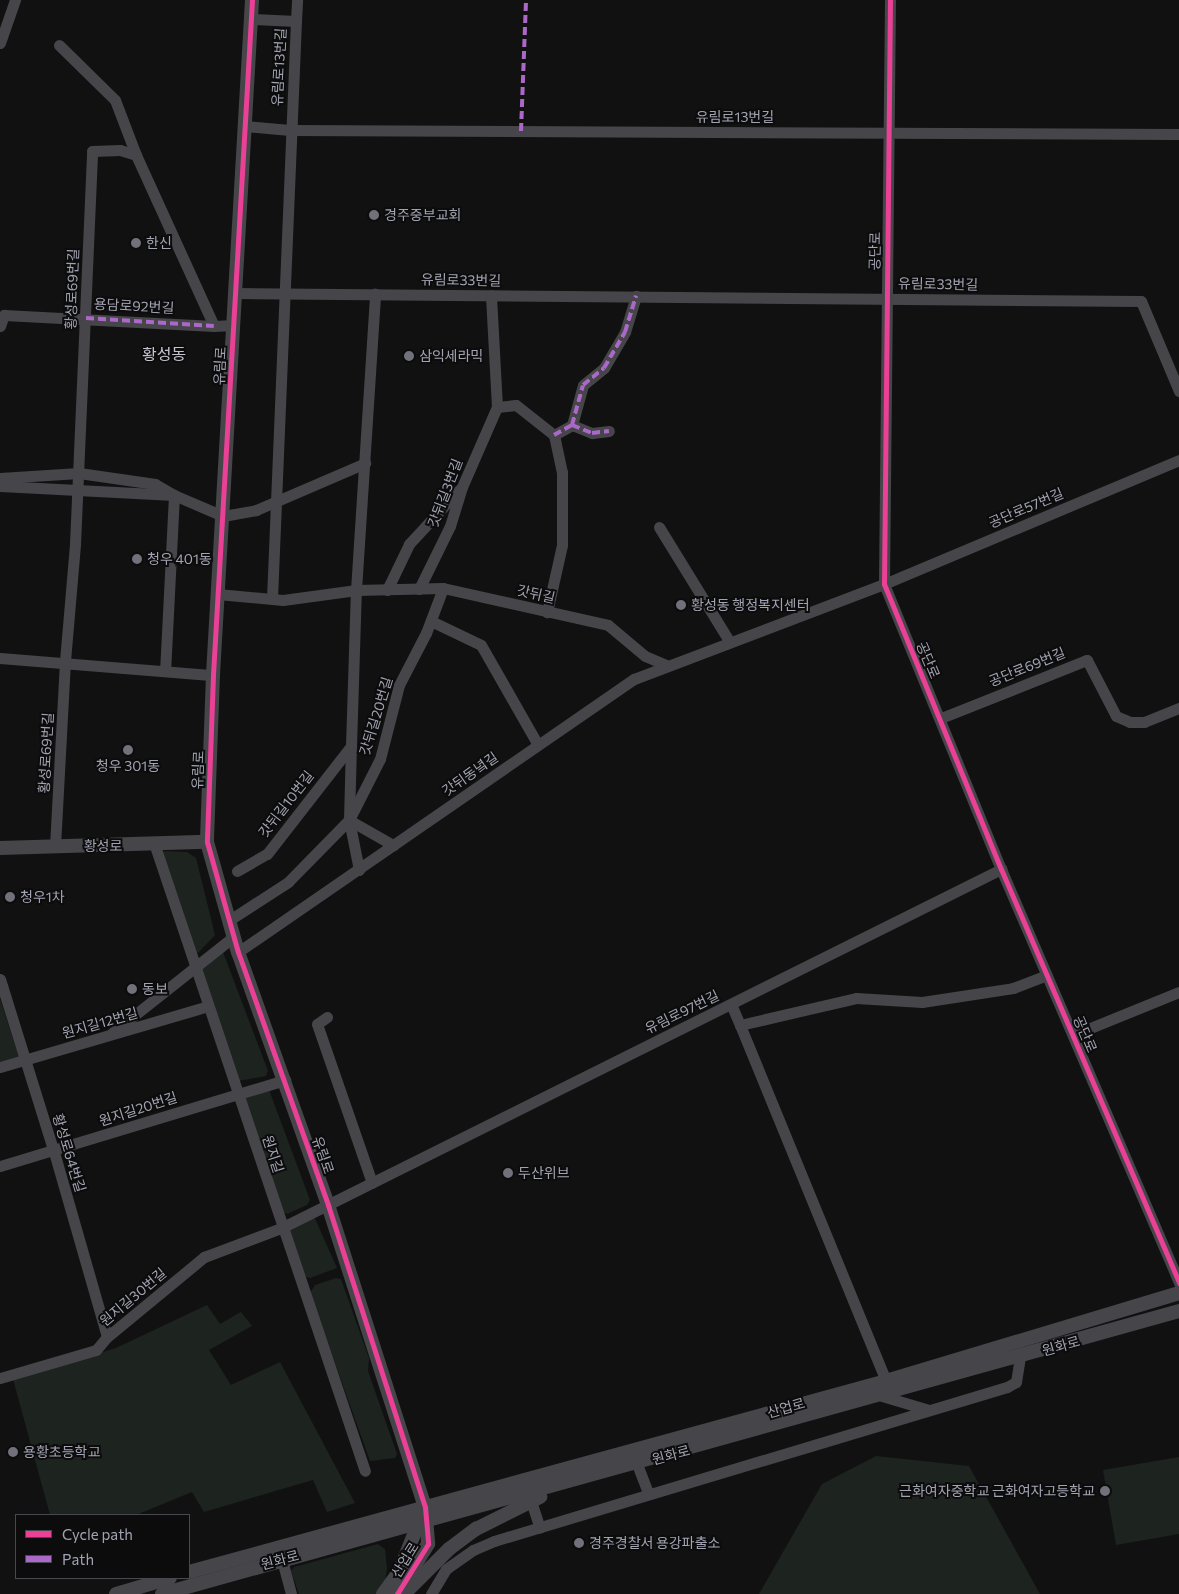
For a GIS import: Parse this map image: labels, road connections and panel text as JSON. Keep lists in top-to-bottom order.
{
  "streets": {
    "street": [
      "유림로13번길",
      "공단로",
      "유림로33번길",
      "황성로69번길",
      "용담로92번길",
      "유림로",
      "갓뒤길3번길",
      "공단로57번길",
      "갓뒤길",
      "공단로69번길",
      "갓뒤길20번길",
      "갓뒤동녘길",
      "갓뒤길10번길",
      "황성로",
      "유림로97번길",
      "원지길12번길",
      "원지길20번길",
      "황성로64번길",
      "원지길",
      "원지길30번길",
      "원화로",
      "산업로"
    ]
  },
  "crossings": [
    ["유림로13번길", "공단로"],
    ["유림로13번길", "유림로"],
    ["공단로", "유림로33번길"],
    ["공단로", "공단로57번길"],
    ["공단로", "공단로69번길"],
    ["공단로", "갓뒤동녘길"],
    ["유림로33번길", "유림로"],
    ["유림로33번길", "갓뒤길3번길"],
    ["황성로69번길", "용담로92번길"],
    ["황성로69번길", "황성로"],
    ["유림로", "갓뒤길"],
    ["유림로", "갓뒤길20번길"],
    ["유림로", "갓뒤동녘길"],
    ["유림로", "황성로"],
    ["유림로", "유림로97번길"],
    ["유림로", "원지길20번길"],
    ["유림로", "원지길30번길"],
    ["유림로", "원화로"],
    ["유림로", "산업로"],
    ["갓뒤길3번길", "갓뒤길"],
    ["공단로57번길", "갓뒤동녘길"],
    ["갓뒤길", "갓뒤길20번길"],
    ["갓뒤길", "갓뒤동녘길"],
    ["황성로", "원지길"],
    ["유림로97번길", "원지길30번길"],
    ["유림로97번길", "산업로"],
    ["원지길12번길", "황성로64번길"],
    ["원지길12번길", "원지길"],
    ["원지길20번길", "황성로64번길"],
    ["원지길20번길", "원지길"],
    ["황성로64번길", "원지길30번길"],
    ["원지길", "원지길30번길"],
    ["원화로", "산업로"]
  ],
  "districts": ["황성동"],
  "places": [
    "경주중부교회",
    "한신",
    "삼익세라믹",
    "청우 401동",
    "황성동 행정복지센터",
    "청우 301동",
    "청우1차",
    "동보",
    "두산위브",
    "용황초등학교",
    "근화여자중학교 근화여자고등학교",
    "경주경찰서 용강파출소"
  ],
  "legend": ["Cycle path", "Path"]
}
